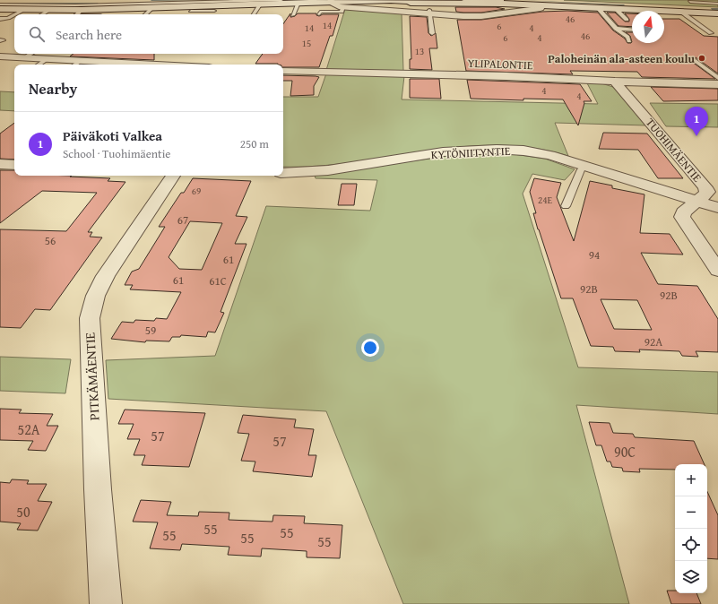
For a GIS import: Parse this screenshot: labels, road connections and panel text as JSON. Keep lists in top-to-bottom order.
{
  "streets": {
    "street": [
      "YLIPALONTIE",
      "TUOHIMÄENTIE",
      "KYTÖNIITYNTIE",
      "PITKÄMÄENTIE"
    ]
  },
  "crossings": [
    ["YLIPALONTIE", "TUOHIMÄENTIE"],
    ["TUOHIMÄENTIE", "KYTÖNIITYNTIE"]
  ],
  "places": ["Paloheinän ala-asteen koulu"],
  "house_numbers": [
    "46",
    "14",
    "6",
    "14",
    "4",
    "46",
    "6",
    "4",
    "15",
    "13",
    "4",
    "4",
    "69",
    "24E",
    "67",
    "56",
    "94",
    "61",
    "61",
    "61C",
    "92B",
    "92B",
    "59",
    "92A",
    "52A",
    "57",
    "57",
    "90C",
    "50",
    "55",
    "55",
    "55",
    "55",
    "55"
  ],
  "north": "top",
  "page": {
    "search": "Search here",
    "heading": "Nearby",
    "pins": "1",
    "list": [
      {
        "mark": "1",
        "name": "Päiväkoti Valkea",
        "note": "School · Tuohimäentie",
        "value": "250 m"
      }
    ],
    "map_buttons": ["+", "−"]
  }
}
